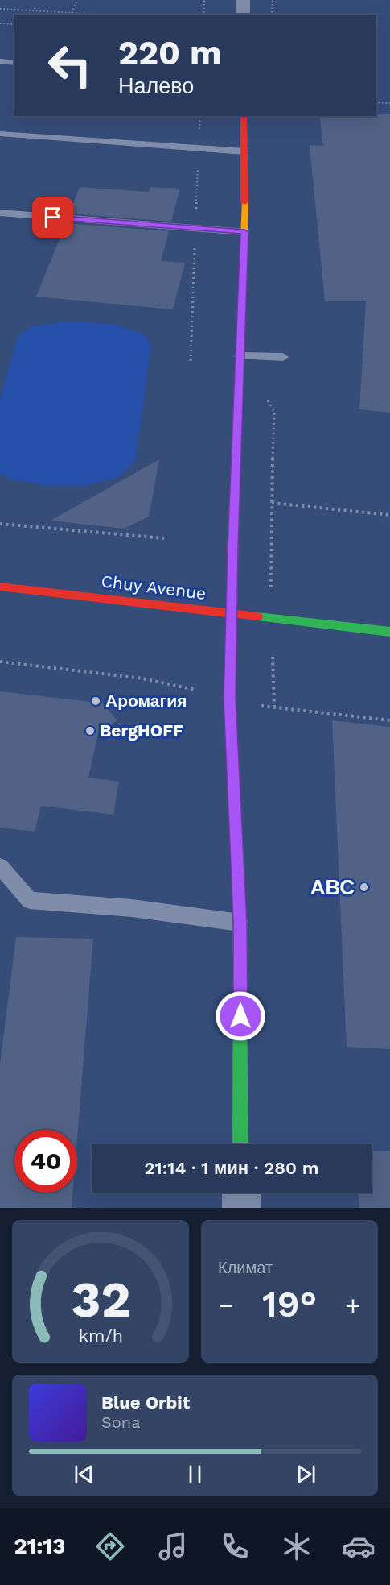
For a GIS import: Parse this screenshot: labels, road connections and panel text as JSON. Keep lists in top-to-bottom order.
{
  "streets": {
    "street": ["Chuy Avenue"]
  },
  "places": ["Аромагия", "BergHOFF", "АВС"],
  "page": {
    "turn": ["220 m", "Налево"],
    "limit": "40",
    "trip": "21:14 · 1 мин · 280 m",
    "tile": "Климат",
    "heat": ["−", "19°", "+"],
    "song": ["Blue Orbit", "Sona"],
    "tabs": "21:13",
    "gauge": ["32", "km/h"]
  }
}
